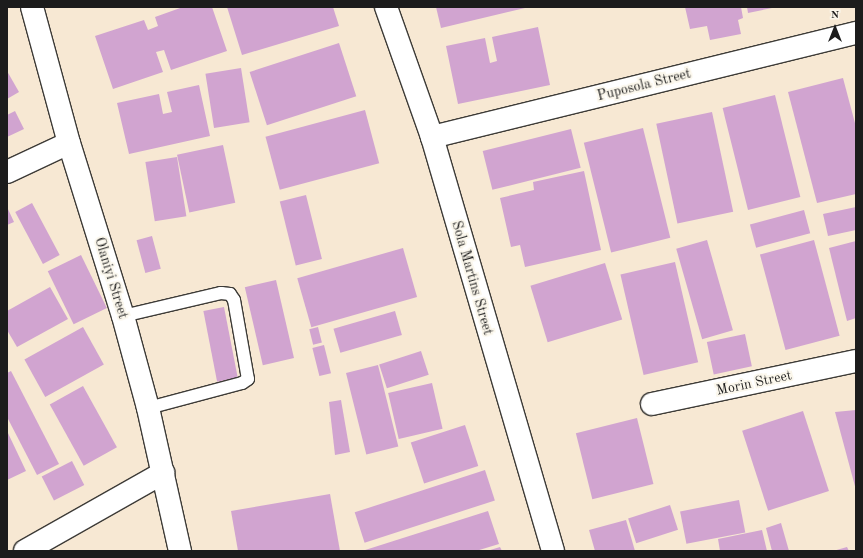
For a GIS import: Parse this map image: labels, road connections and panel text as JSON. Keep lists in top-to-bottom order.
{
  "streets": {
    "street": [
      "Puposola Street",
      "Olaniyi Street",
      "Sola Martins Street",
      "Morin Street"
    ]
  },
  "crossings": [
    ["Puposola Street", "Sola Martins Street"]
  ],
  "north": "top"
}
